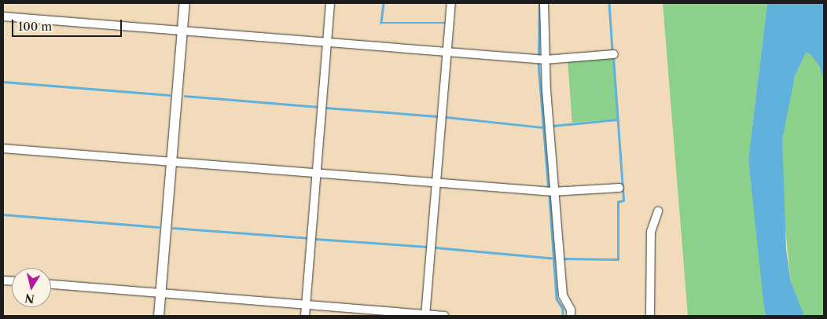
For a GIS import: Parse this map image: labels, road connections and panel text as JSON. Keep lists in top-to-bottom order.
{
  "scale_bar": "100 m",
  "north": "bottom"
}
